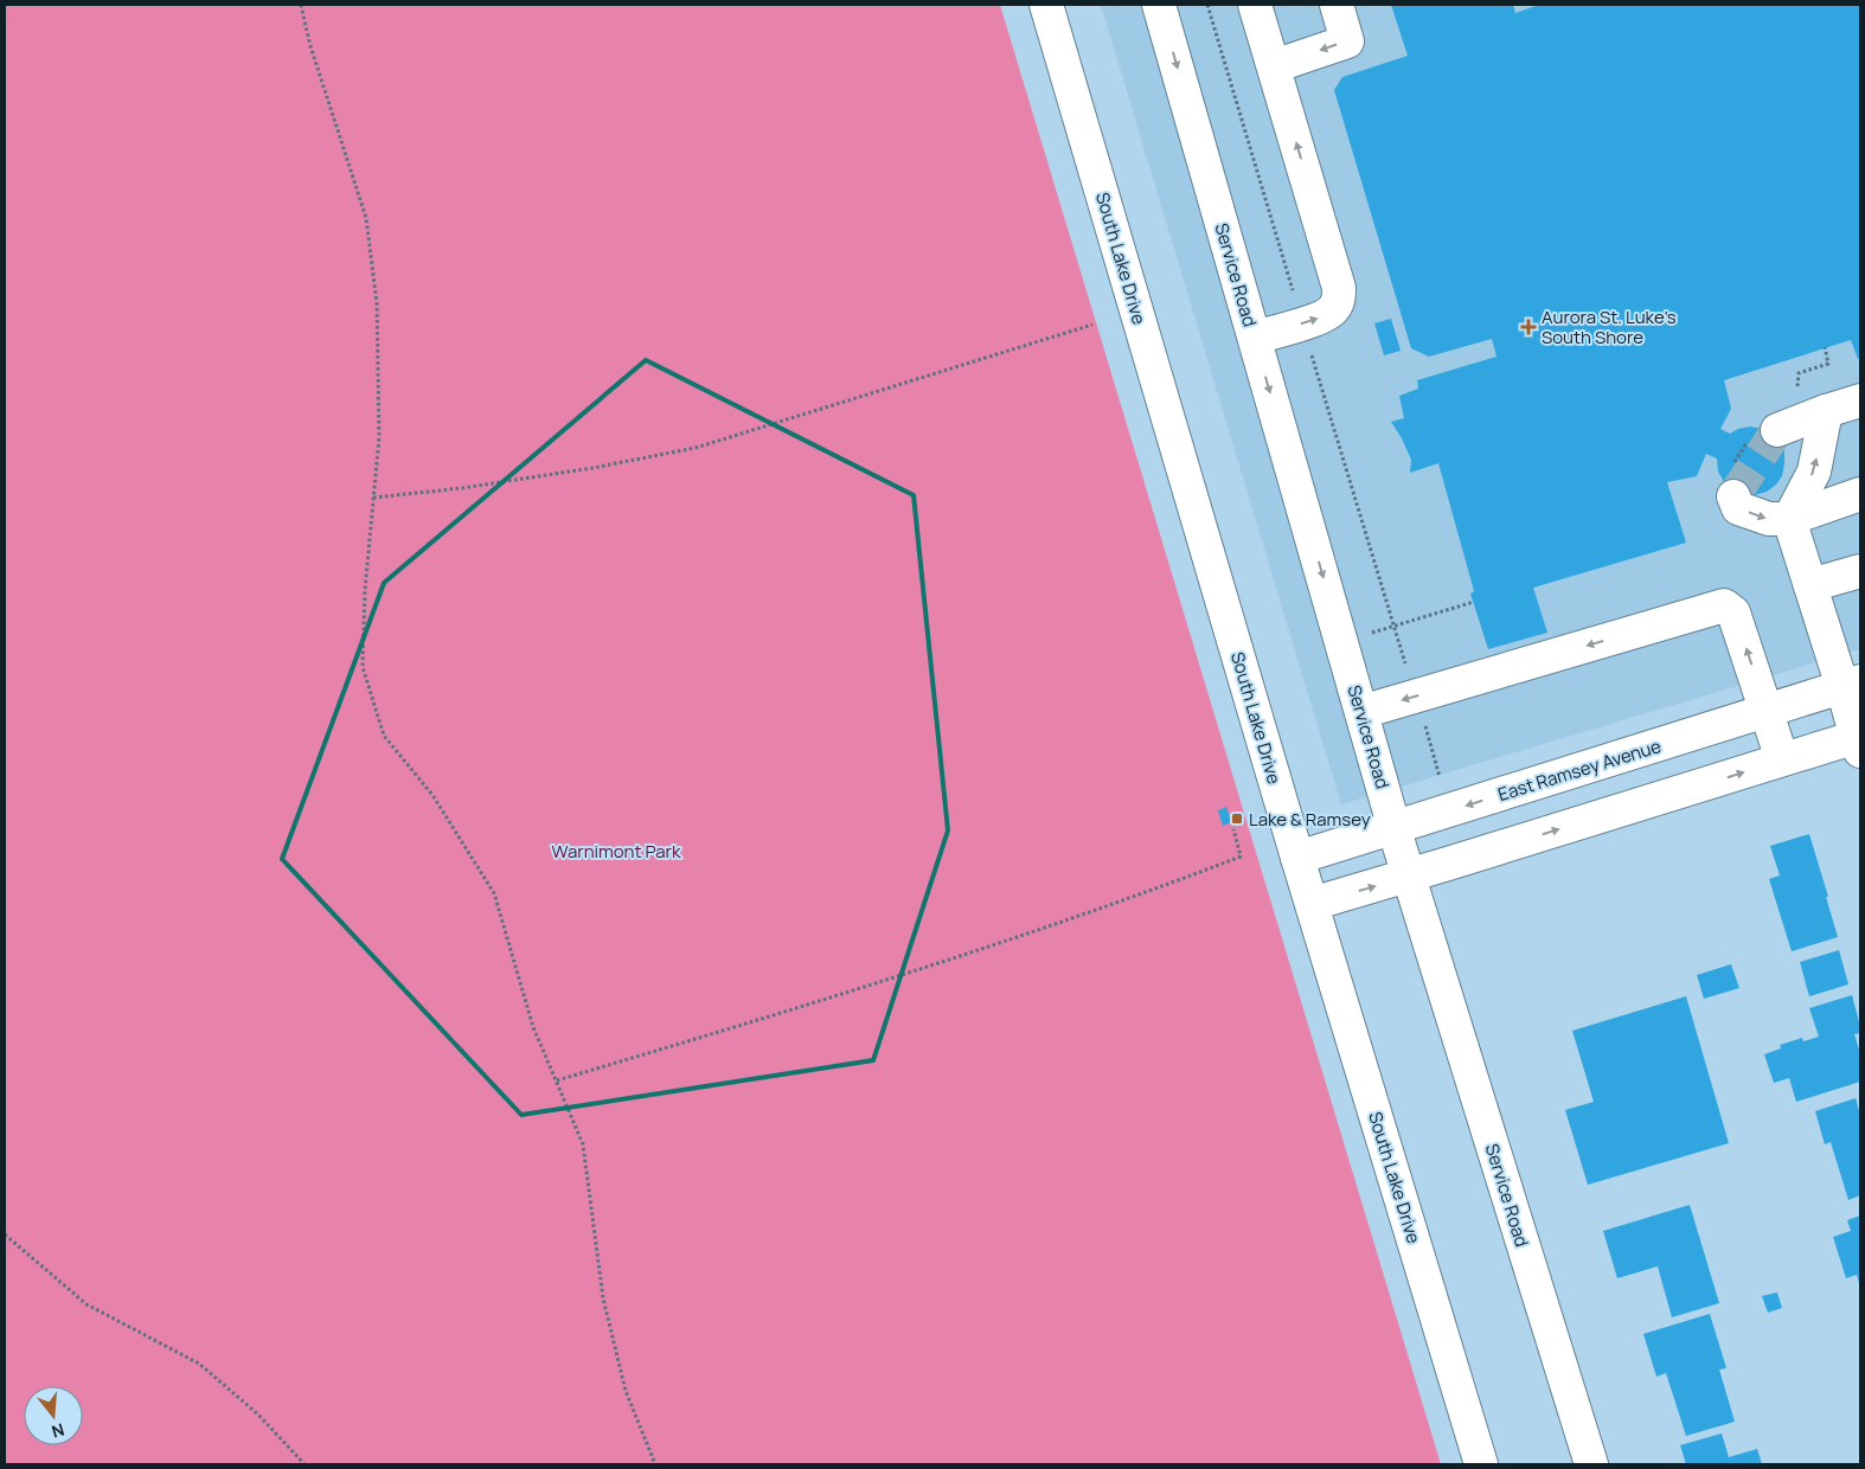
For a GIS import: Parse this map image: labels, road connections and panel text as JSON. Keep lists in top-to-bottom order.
{
  "streets": {
    "street": ["South Lake Drive", "Service Road", "East Ramsey Avenue"]
  },
  "crossings": [
    ["South Lake Drive", "East Ramsey Avenue"],
    ["Service Road", "East Ramsey Avenue"]
  ],
  "one_way": ["Service Road"],
  "parks": ["Warnimont Park"],
  "places": {
    "health": ["Aurora St. Luke's South Shore"],
    "transit": ["Lake & Ramsey"]
  },
  "north": "bottom"
}
